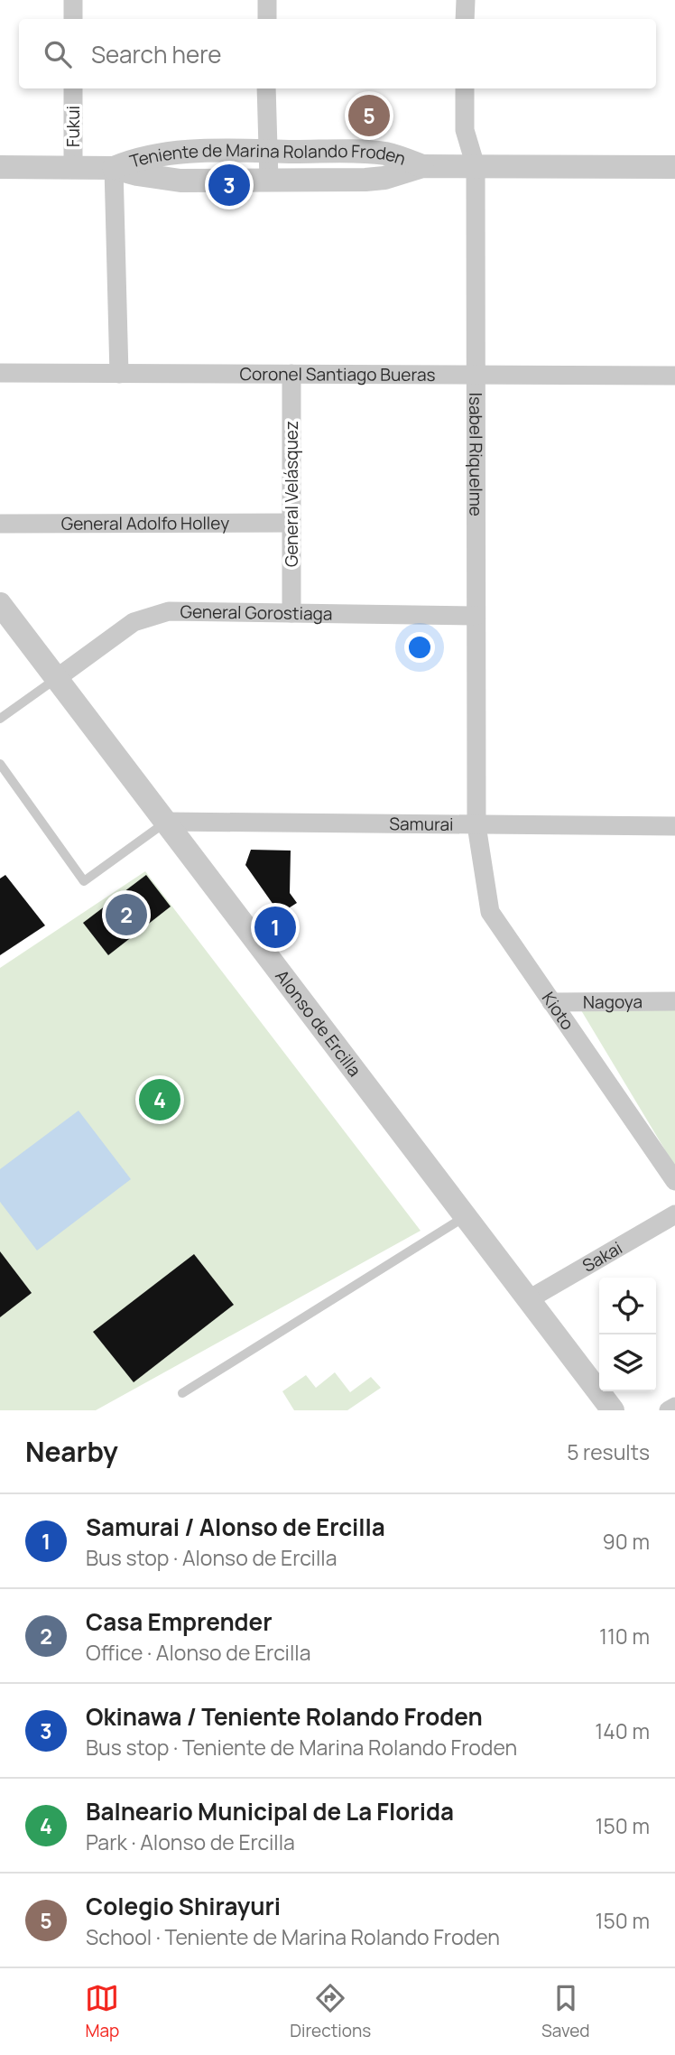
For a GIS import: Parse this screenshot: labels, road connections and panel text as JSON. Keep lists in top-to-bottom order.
{
  "streets": {
    "street": [
      "Fukui",
      "Teniente de Marina Rolando Froden",
      "Coronel Santiago Bueras",
      "Isabel Riquelme",
      "General Velásquez",
      "General Adolfo Holley",
      "General Gorostiaga",
      "Samurai",
      "Nagoya",
      "Kioto",
      "Alonso de Ercilla",
      "Sakai"
    ]
  },
  "crossings": [
    ["Fukui", "Teniente de Marina Rolando Froden"],
    ["Teniente de Marina Rolando Froden", "Isabel Riquelme"],
    ["Coronel Santiago Bueras", "Isabel Riquelme"],
    ["Coronel Santiago Bueras", "General Velásquez"],
    ["Isabel Riquelme", "General Gorostiaga"],
    ["Isabel Riquelme", "Samurai"],
    ["Isabel Riquelme", "Kioto"],
    ["General Velásquez", "General Adolfo Holley"],
    ["General Velásquez", "General Gorostiaga"],
    ["General Gorostiaga", "Alonso de Ercilla"],
    ["Samurai", "Kioto"],
    ["Samurai", "Alonso de Ercilla"],
    ["Nagoya", "Kioto"],
    ["Alonso de Ercilla", "Sakai"]
  ],
  "page": {
    "search": "Search here",
    "pins": [
      "5",
      "3",
      "2",
      "1",
      "4"
    ],
    "heading": ["Nearby", "5 results"],
    "list": [
      {
        "mark": "1",
        "name": "Samurai / Alonso de Ercilla",
        "note": "Bus stop · Alonso de Ercilla",
        "value": "90 m"
      },
      {
        "mark": "2",
        "name": "Casa Emprender",
        "note": "Office · Alonso de Ercilla",
        "value": "110 m"
      },
      {
        "mark": "3",
        "name": "Okinawa / Teniente Rolando Froden",
        "note": "Bus stop · Teniente de Marina Rolando Froden",
        "value": "140 m"
      },
      {
        "mark": "4",
        "name": "Balneario Municipal de La Florida",
        "note": "Park · Alonso de Ercilla",
        "value": "150 m"
      },
      {
        "mark": "5",
        "name": "Colegio Shirayuri",
        "note": "School · Teniente de Marina Rolando Froden",
        "value": "150 m"
      }
    ],
    "nav": ["Map", "Directions", "Saved"]
  }
}
